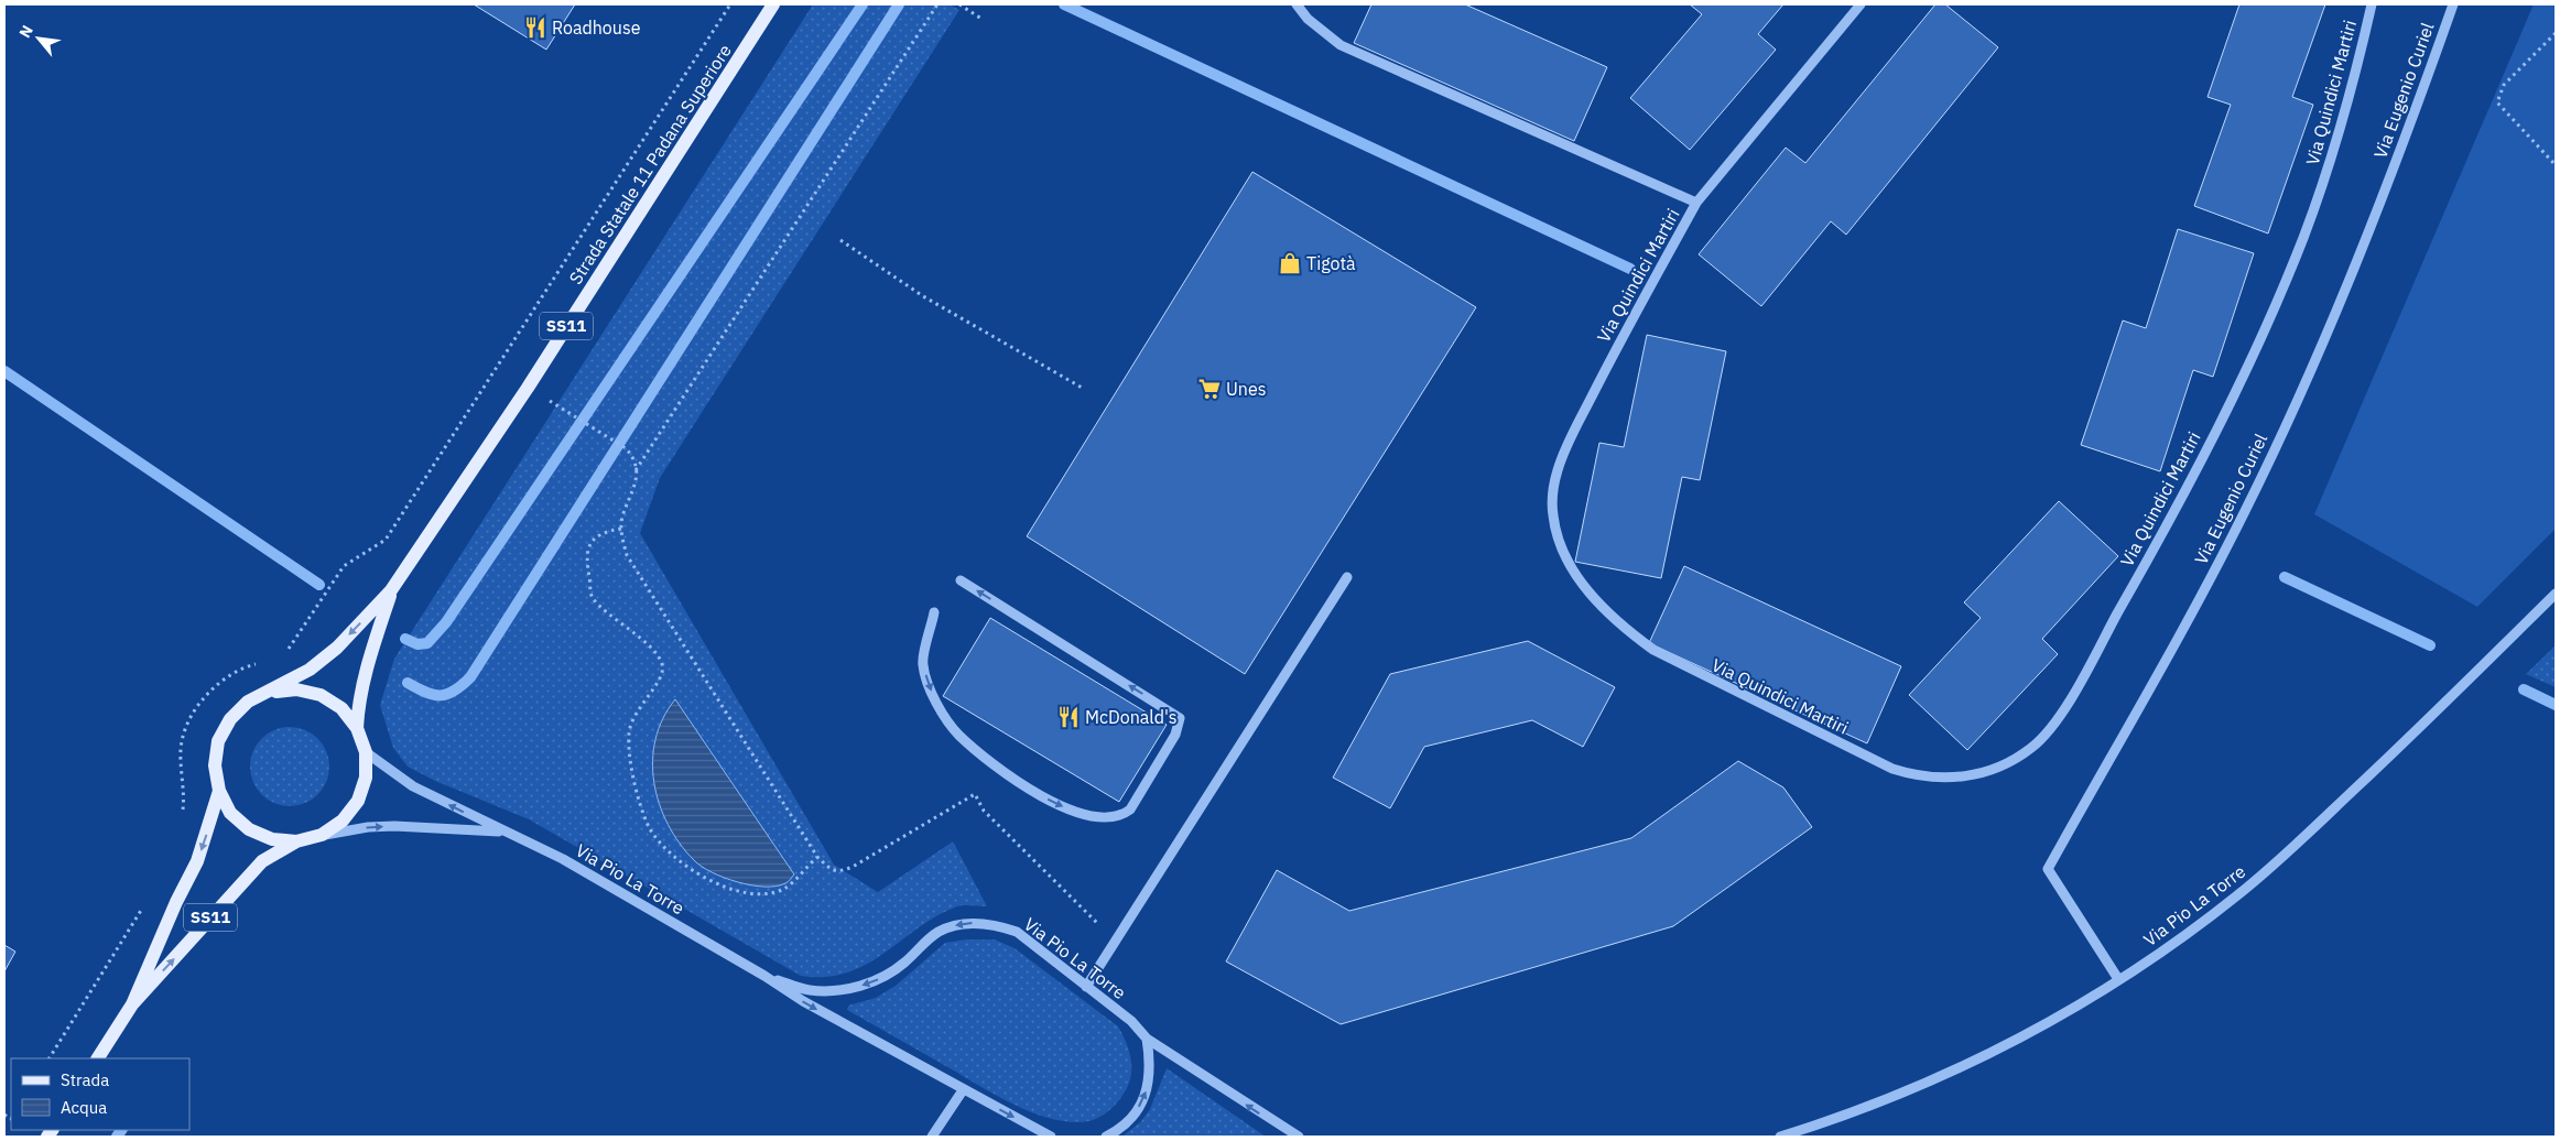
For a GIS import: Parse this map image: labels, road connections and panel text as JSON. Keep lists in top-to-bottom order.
{
  "streets": {
    "main road": ["Strada Statale 11 Padana Superiore", "SS11"],
    "street": ["Via Eugenio Curiel", "Via Quindici Martiri", "Via Pio La Torre"]
  },
  "crossings": [
    ["Via Eugenio Curiel", "Via Pio La Torre"],
    ["Strada Statale 11 Padana Superiore", "Via Pio La Torre"]
  ],
  "places": {
    "restaurant": ["Roadhouse", "McDonald's"],
    "shop": ["Tigotà"],
    "supermarket": ["Unes"]
  },
  "legend": ["Strada", "Acqua"],
  "north": "top left"
}
